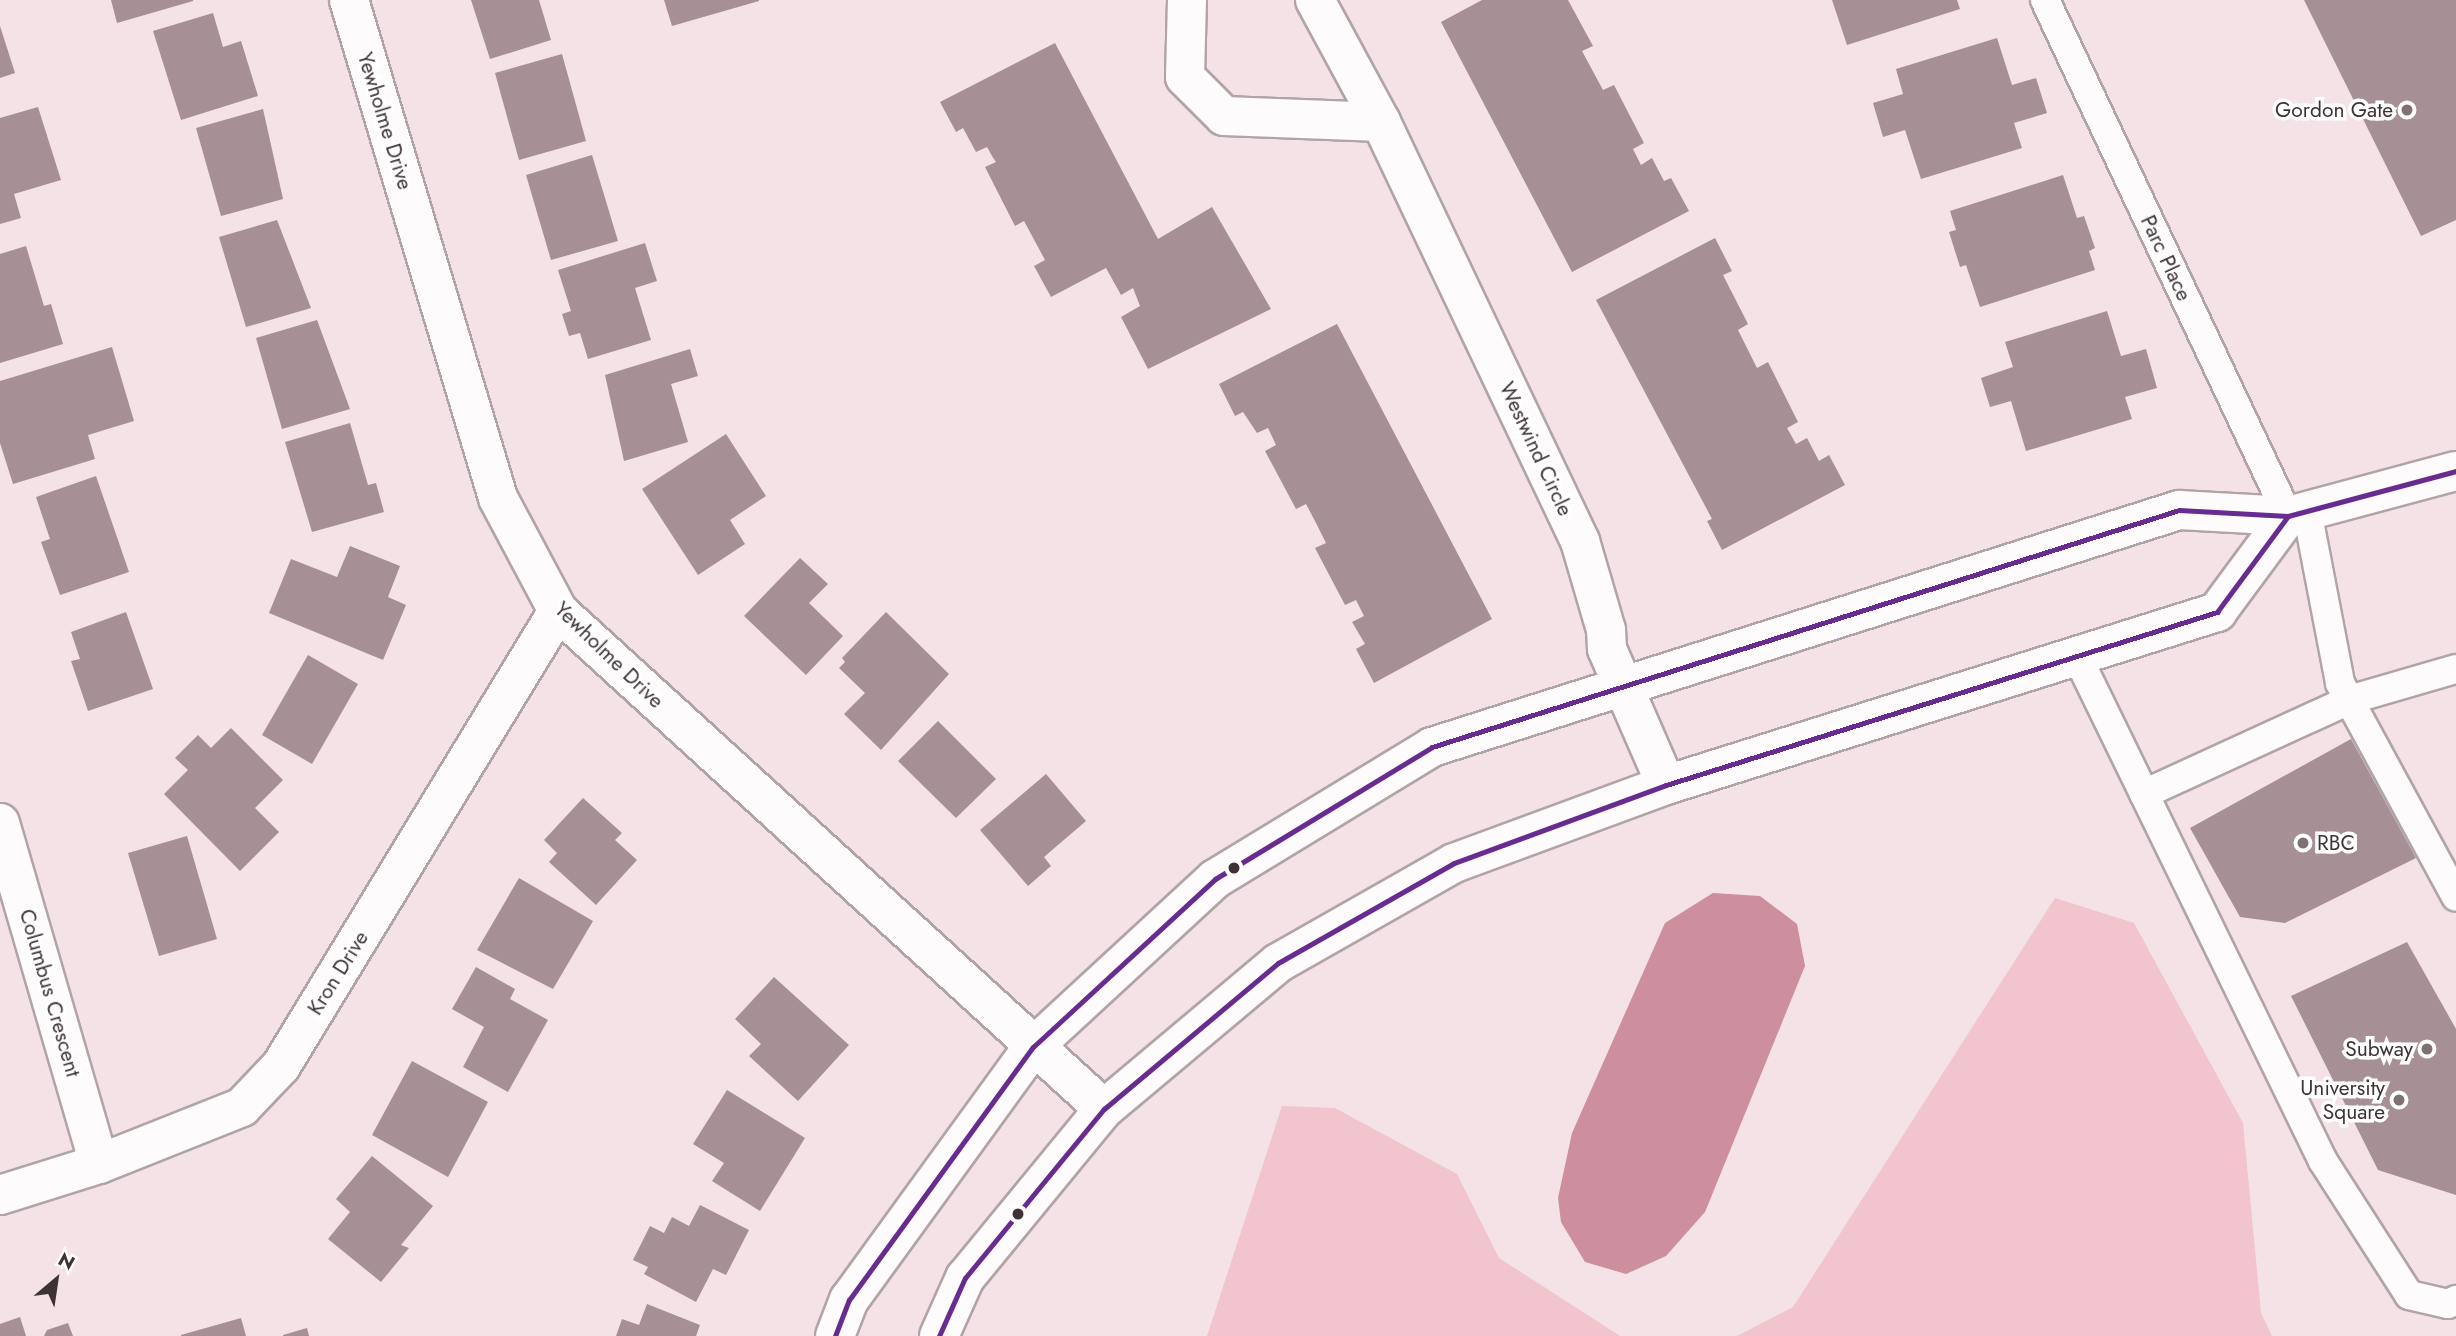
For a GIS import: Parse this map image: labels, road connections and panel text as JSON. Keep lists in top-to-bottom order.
{
  "streets": {
    "street": [
      "Yewholme Drive",
      "Westwind Circle",
      "Kron Drive",
      "Columbus Crescent"
    ],
    "lane": ["Parc Place"]
  },
  "crossings": [
    ["Yewholme Drive", "Kron Drive"],
    ["Kron Drive", "Columbus Crescent"]
  ],
  "places": [
    "Gordon Gate",
    "RBC",
    "Subway",
    "University Square"
  ],
  "north": "top right"
}
